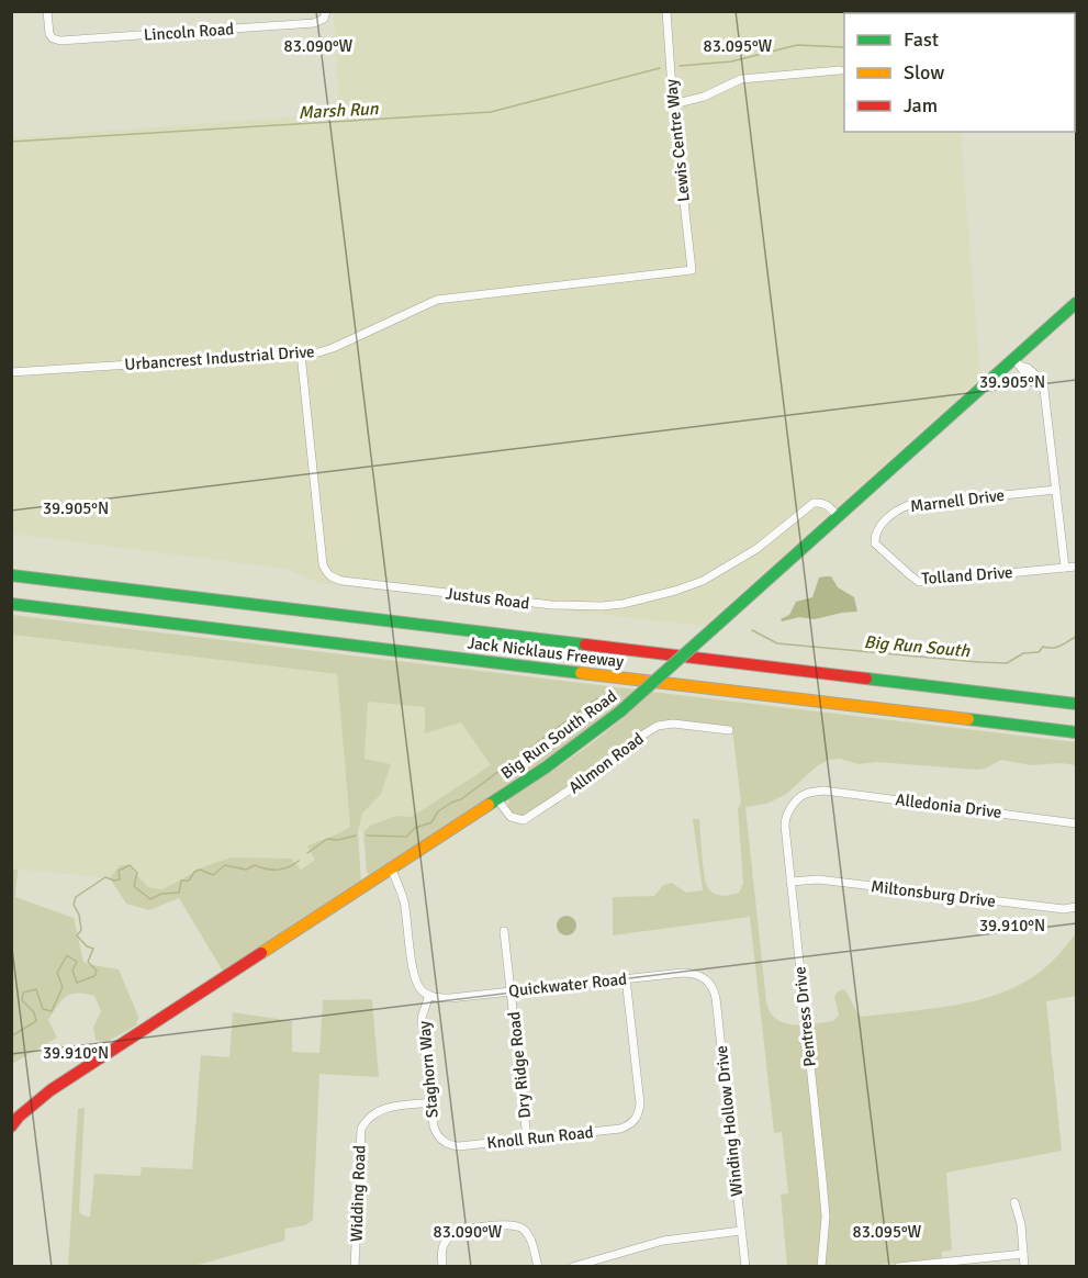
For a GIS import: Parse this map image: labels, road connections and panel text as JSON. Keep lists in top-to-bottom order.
{
  "streets": {
    "main road": ["Jack Nicklaus Freeway", "Big Run South Road"],
    "street": [
      "Lincoln Road",
      "Lewis Centre Way",
      "Urbancrest Industrial Drive",
      "Marnell Drive",
      "Tolland Drive",
      "Justus Road",
      "Allmon Road",
      "Alledonia Drive",
      "Miltonsburg Drive",
      "Quickwater Road",
      "Pentress Drive",
      "Dry Ridge Road",
      "Staghorn Way",
      "Winding Hollow Drive",
      "Knoll Run Road",
      "Widding Road"
    ]
  },
  "crossings": [
    ["Lewis Centre Way", "Urbancrest Industrial Drive"],
    ["Urbancrest Industrial Drive", "Justus Road"],
    ["Marnell Drive", "Tolland Drive"],
    ["Justus Road", "Big Run South Road"],
    ["Big Run South Road", "Allmon Road"],
    ["Alledonia Drive", "Pentress Drive"],
    ["Miltonsburg Drive", "Pentress Drive"],
    ["Quickwater Road", "Dry Ridge Road"],
    ["Quickwater Road", "Staghorn Way"],
    ["Quickwater Road", "Winding Hollow Drive"],
    ["Quickwater Road", "Knoll Run Road"],
    ["Dry Ridge Road", "Knoll Run Road"],
    ["Staghorn Way", "Knoll Run Road"],
    ["Staghorn Way", "Widding Road"]
  ],
  "water": ["Marsh Run", "Big Run South"],
  "legend": ["Fast", "Slow", "Jam"],
  "coordinates": [
    "83.090°W",
    "83.095°W",
    "39.905°N",
    "39.910°N"
  ]
}
